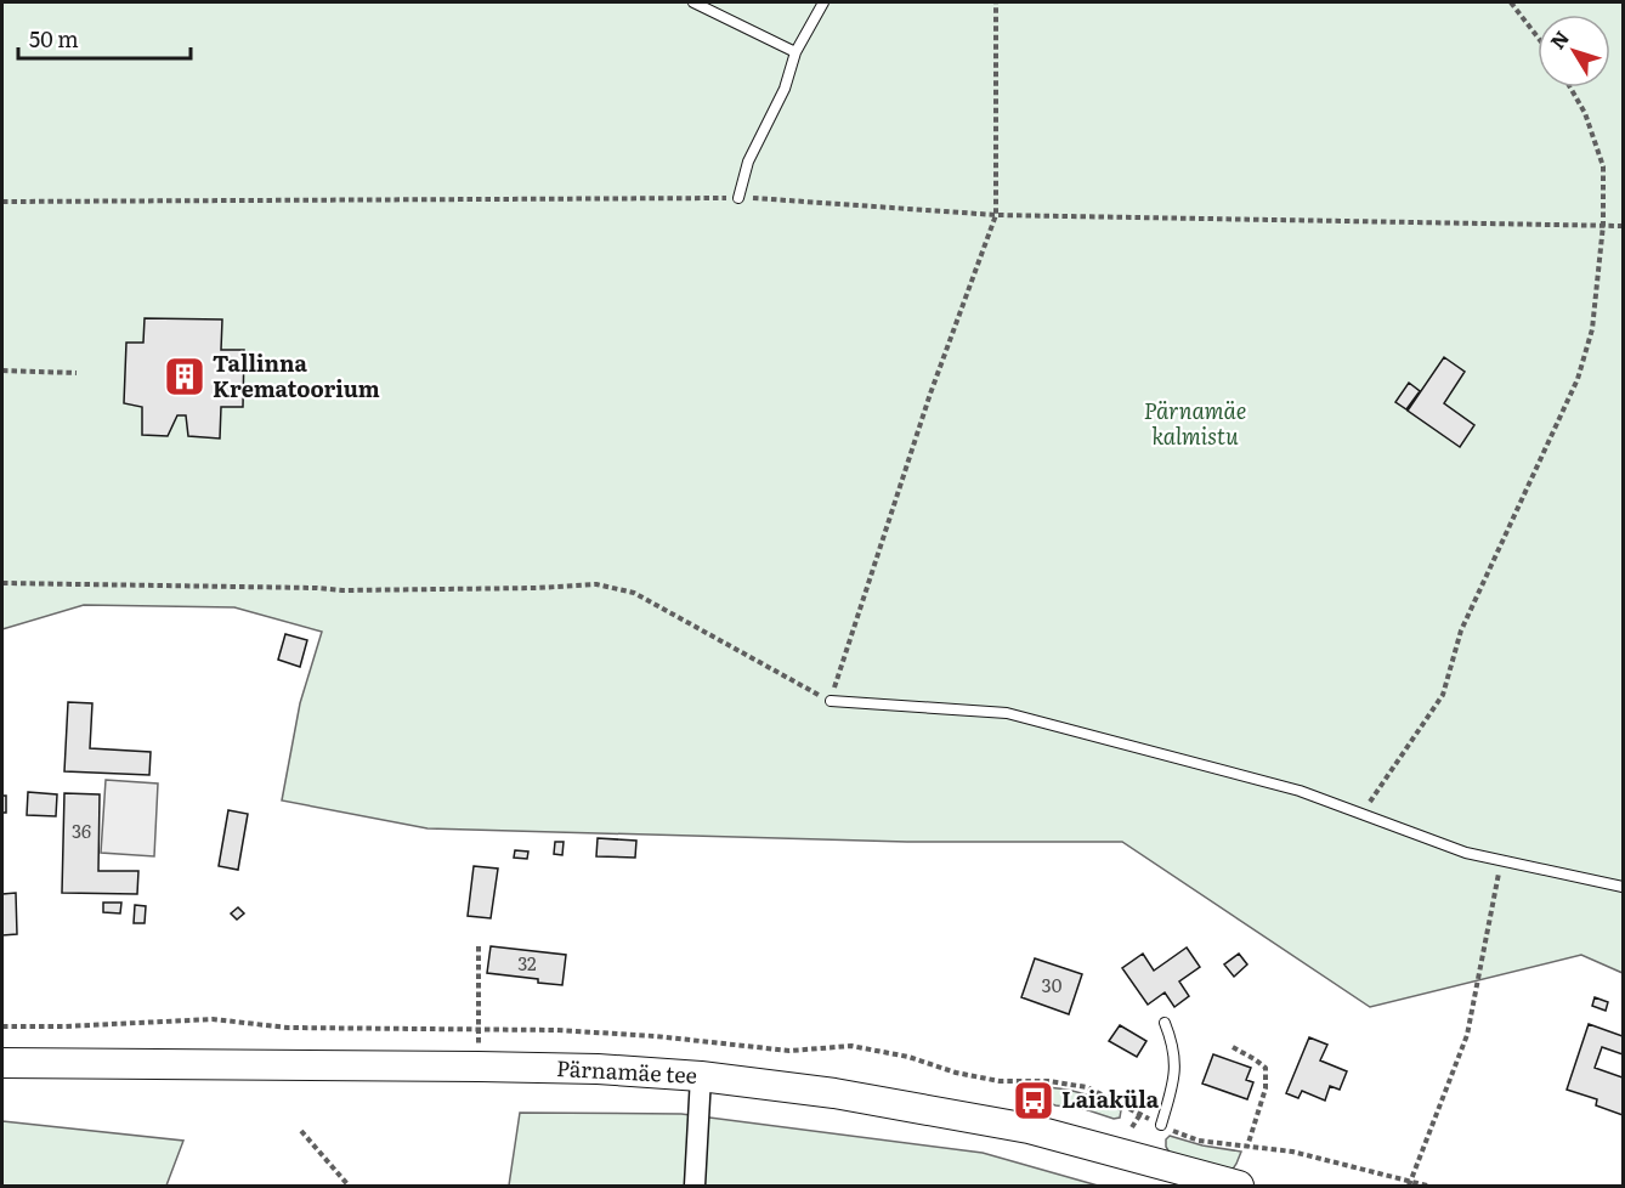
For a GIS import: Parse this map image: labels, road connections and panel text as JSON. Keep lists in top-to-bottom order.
{
  "streets": {
    "main road": ["Pärnamäe tee"]
  },
  "parks": ["Pärnamäe kalmistu"],
  "places": {
    "building": ["Tallinna Krematoorium"],
    "bus stop": ["Laiaküla"]
  },
  "house_numbers": ["36", "32", "30"],
  "scale_bar": "50 m",
  "north": "top left"
}
